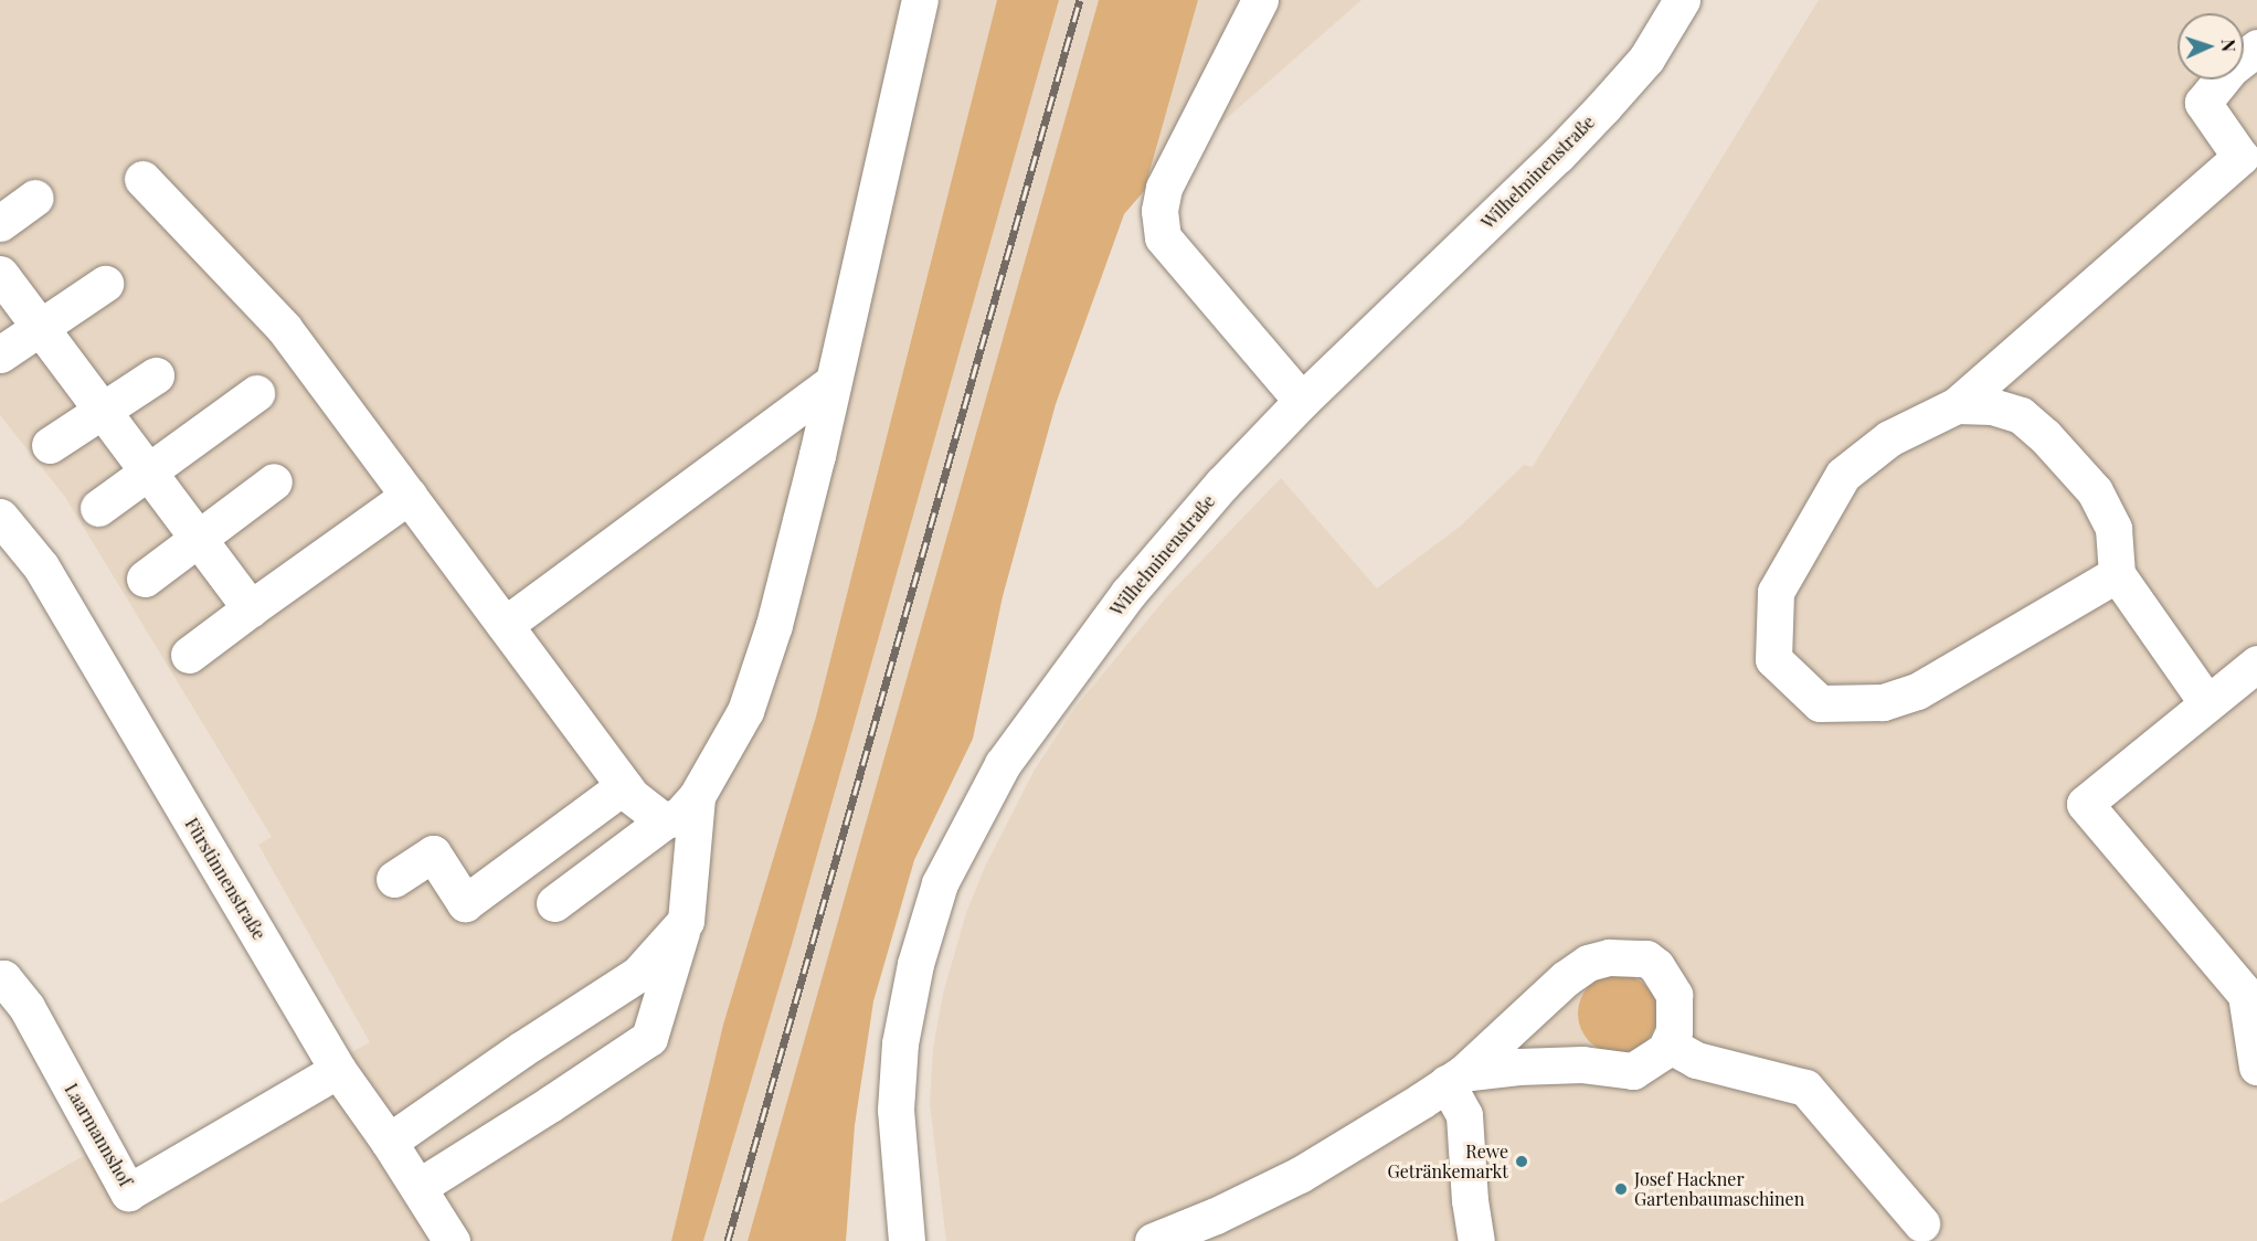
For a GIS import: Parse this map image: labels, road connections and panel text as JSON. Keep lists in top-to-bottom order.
{
  "streets": {
    "street": ["Wilhelminenstraße", "Fürstinnenstraße", "Laarmannshof"]
  },
  "crossings": [
    ["Fürstinnenstraße", "Laarmannshof"]
  ],
  "places": ["Rewe Getränkemarkt", "Josef Hackner Gartenbaumaschinen"],
  "north": "right"
}
